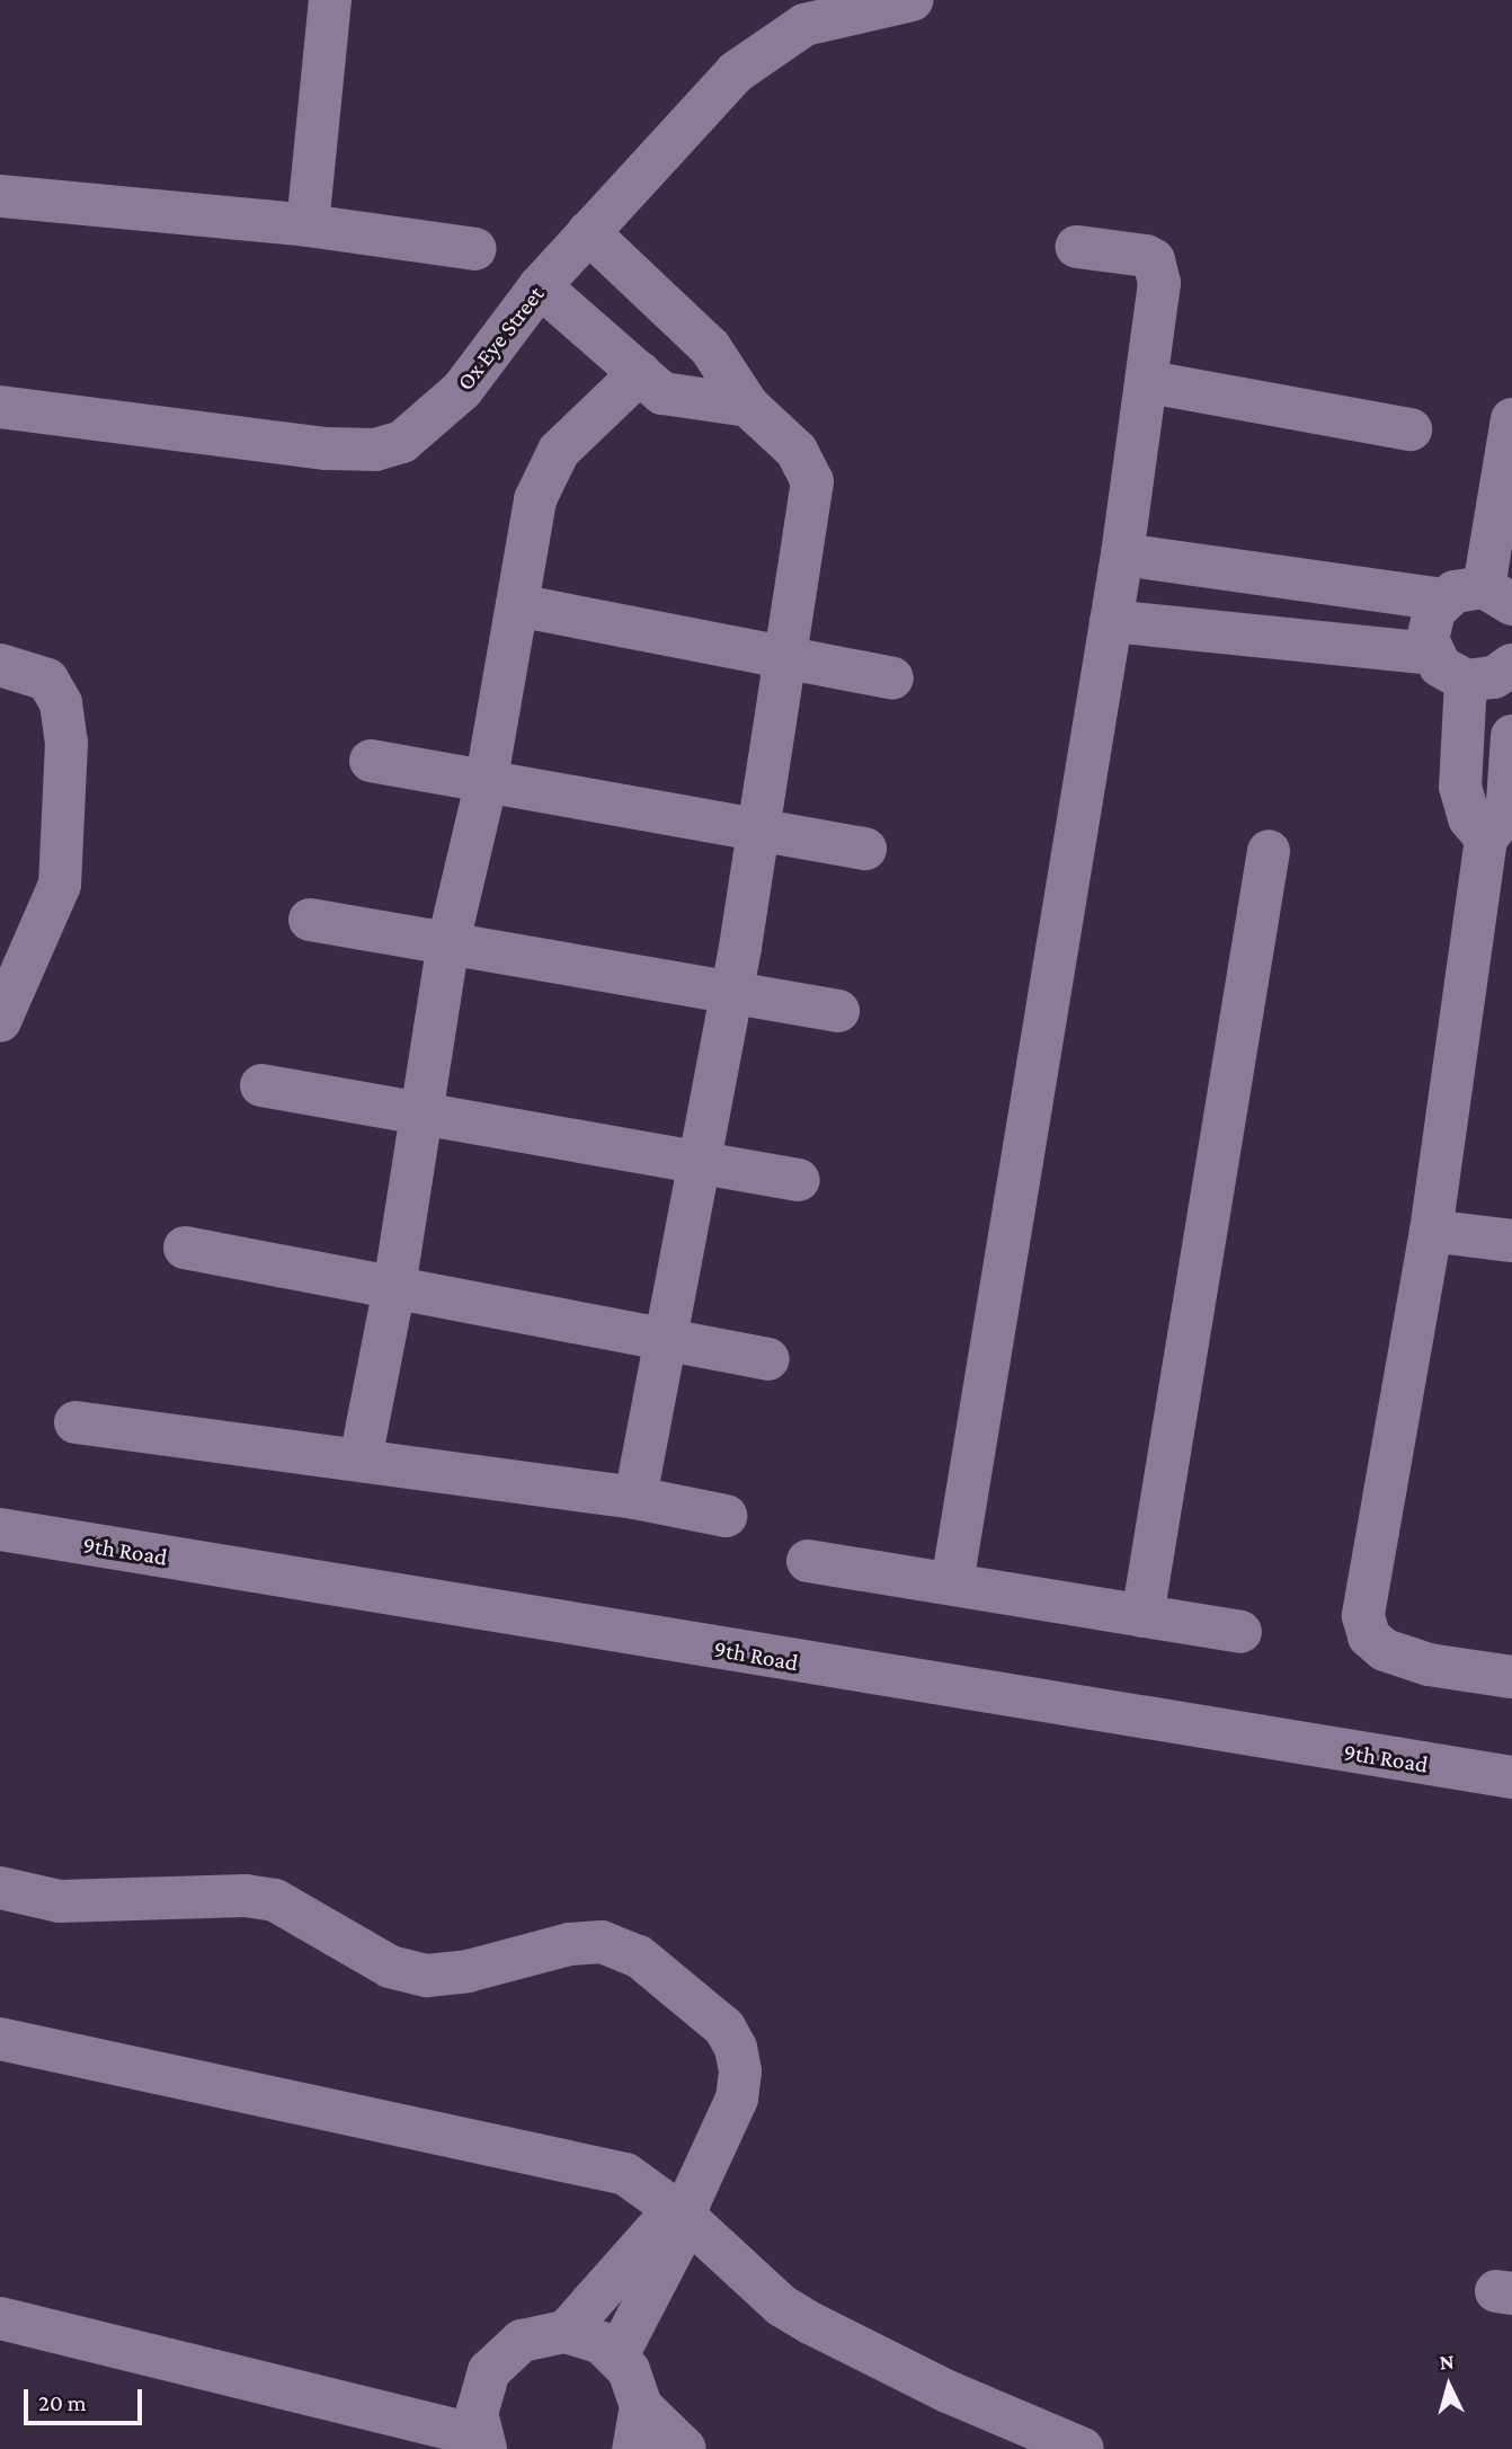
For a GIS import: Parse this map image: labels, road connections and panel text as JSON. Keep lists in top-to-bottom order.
{
  "streets": {
    "street": ["Ox Eye Street", "9th Road"]
  },
  "scale_bar": "20 m",
  "north": "top"
}
